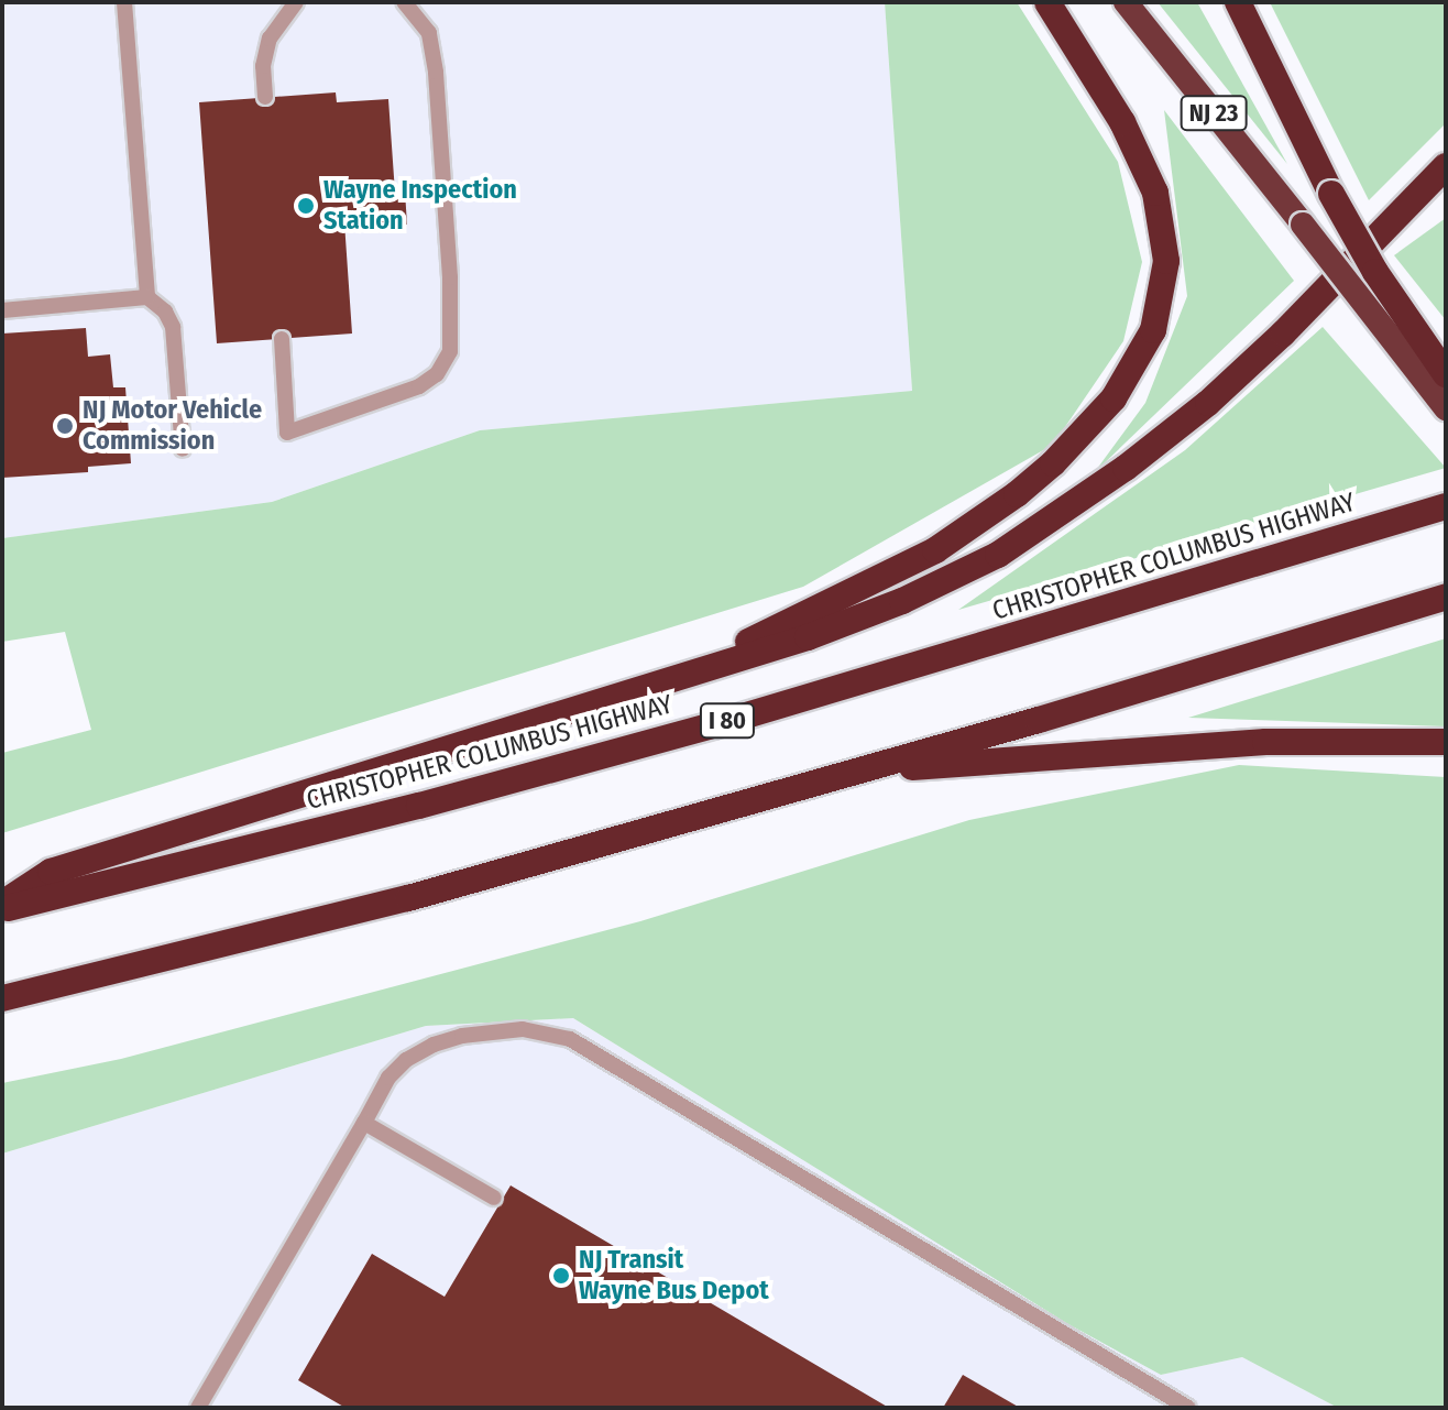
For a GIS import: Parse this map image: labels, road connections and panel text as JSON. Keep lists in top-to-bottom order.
{
  "streets": {
    "highway": ["NJ 23", "CHRISTOPHER COLUMBUS HIGHWAY", "I 80"]
  },
  "places": ["Wayne Inspection Station", "NJ Motor Vehicle Commission", "NJ Transit Wayne Bus Depot"]
}
